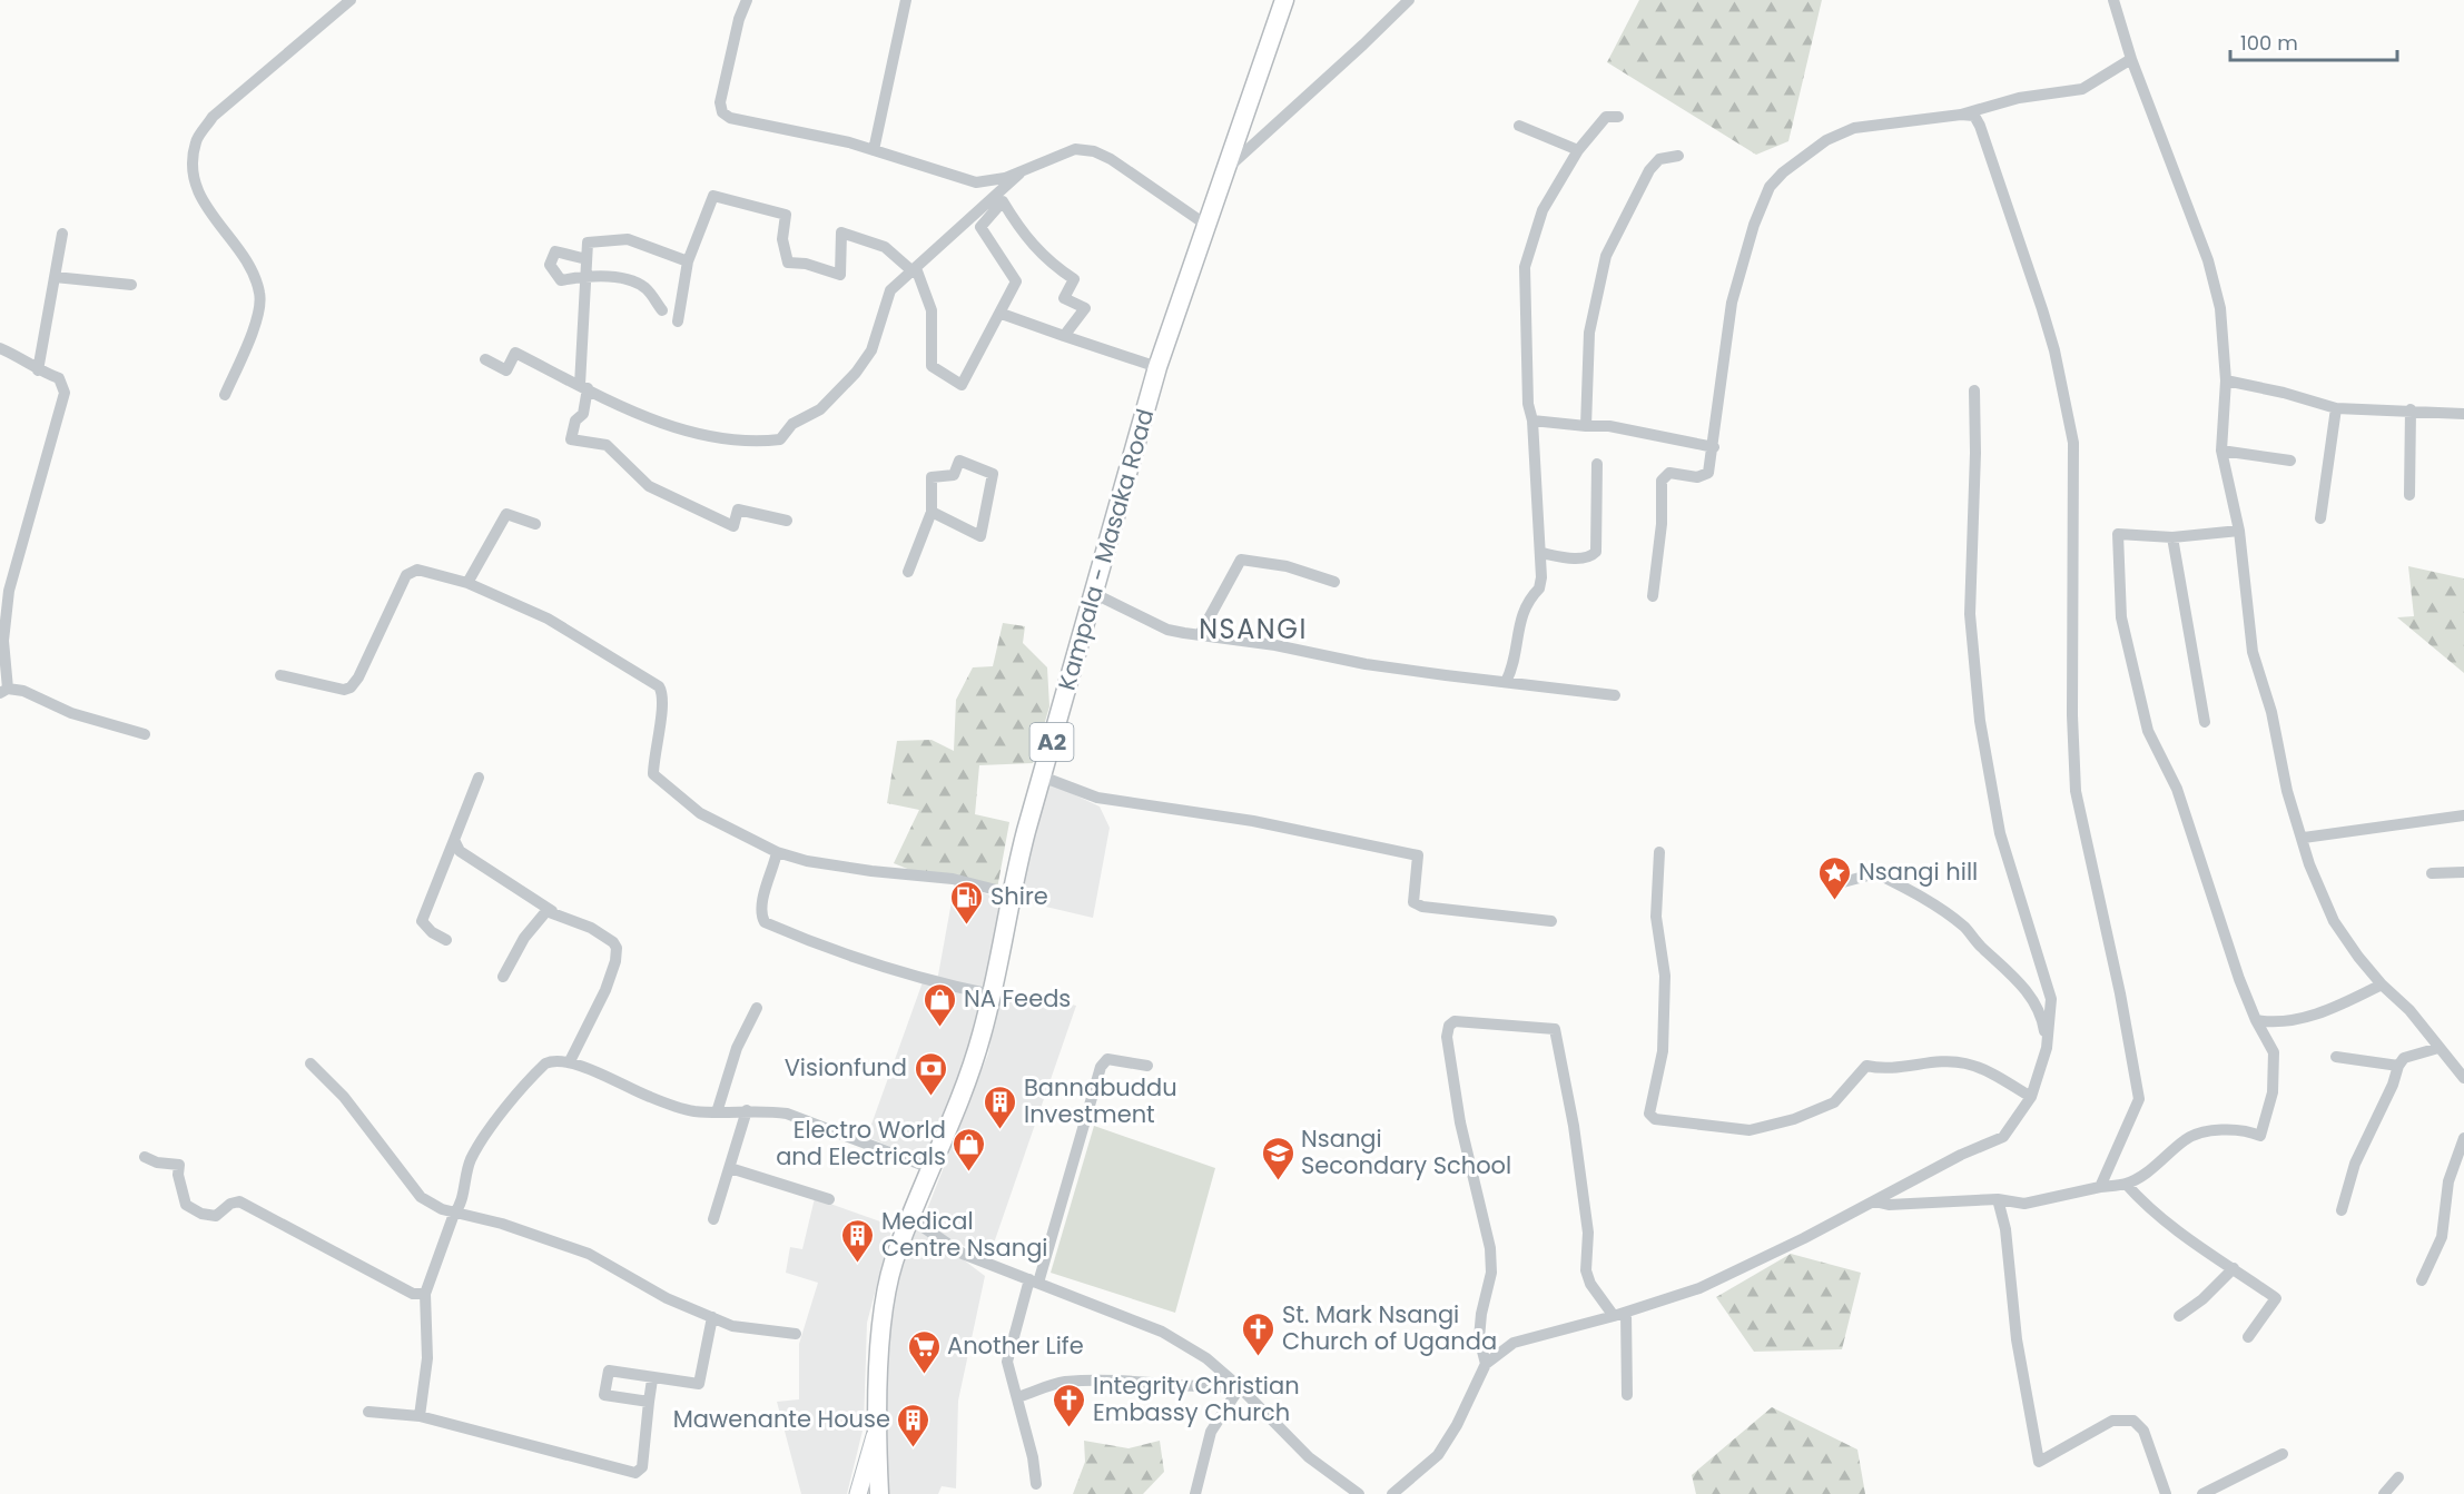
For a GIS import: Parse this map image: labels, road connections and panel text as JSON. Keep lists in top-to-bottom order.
{
  "streets": {
    "main road": ["Kampala - Masaka Road", "A2"]
  },
  "districts": ["NSANGI"],
  "places": {
    "place": ["Nsangi hill"],
    "fuel station": ["Shire"],
    "shop": ["NA Feeds", "Electro World and Electricals"],
    "bank": ["Visionfund"],
    "building": ["Bannabuddu Investment", "Medical Centre Nsangi", "Mawenante House"],
    "school or university": ["Nsangi Secondary School"],
    "church": ["St. Mark Nsangi Church of Uganda", "Integrity Christian Embassy Church"],
    "supermarket": ["Another Life"]
  },
  "scale_bar": "100 m"
}
